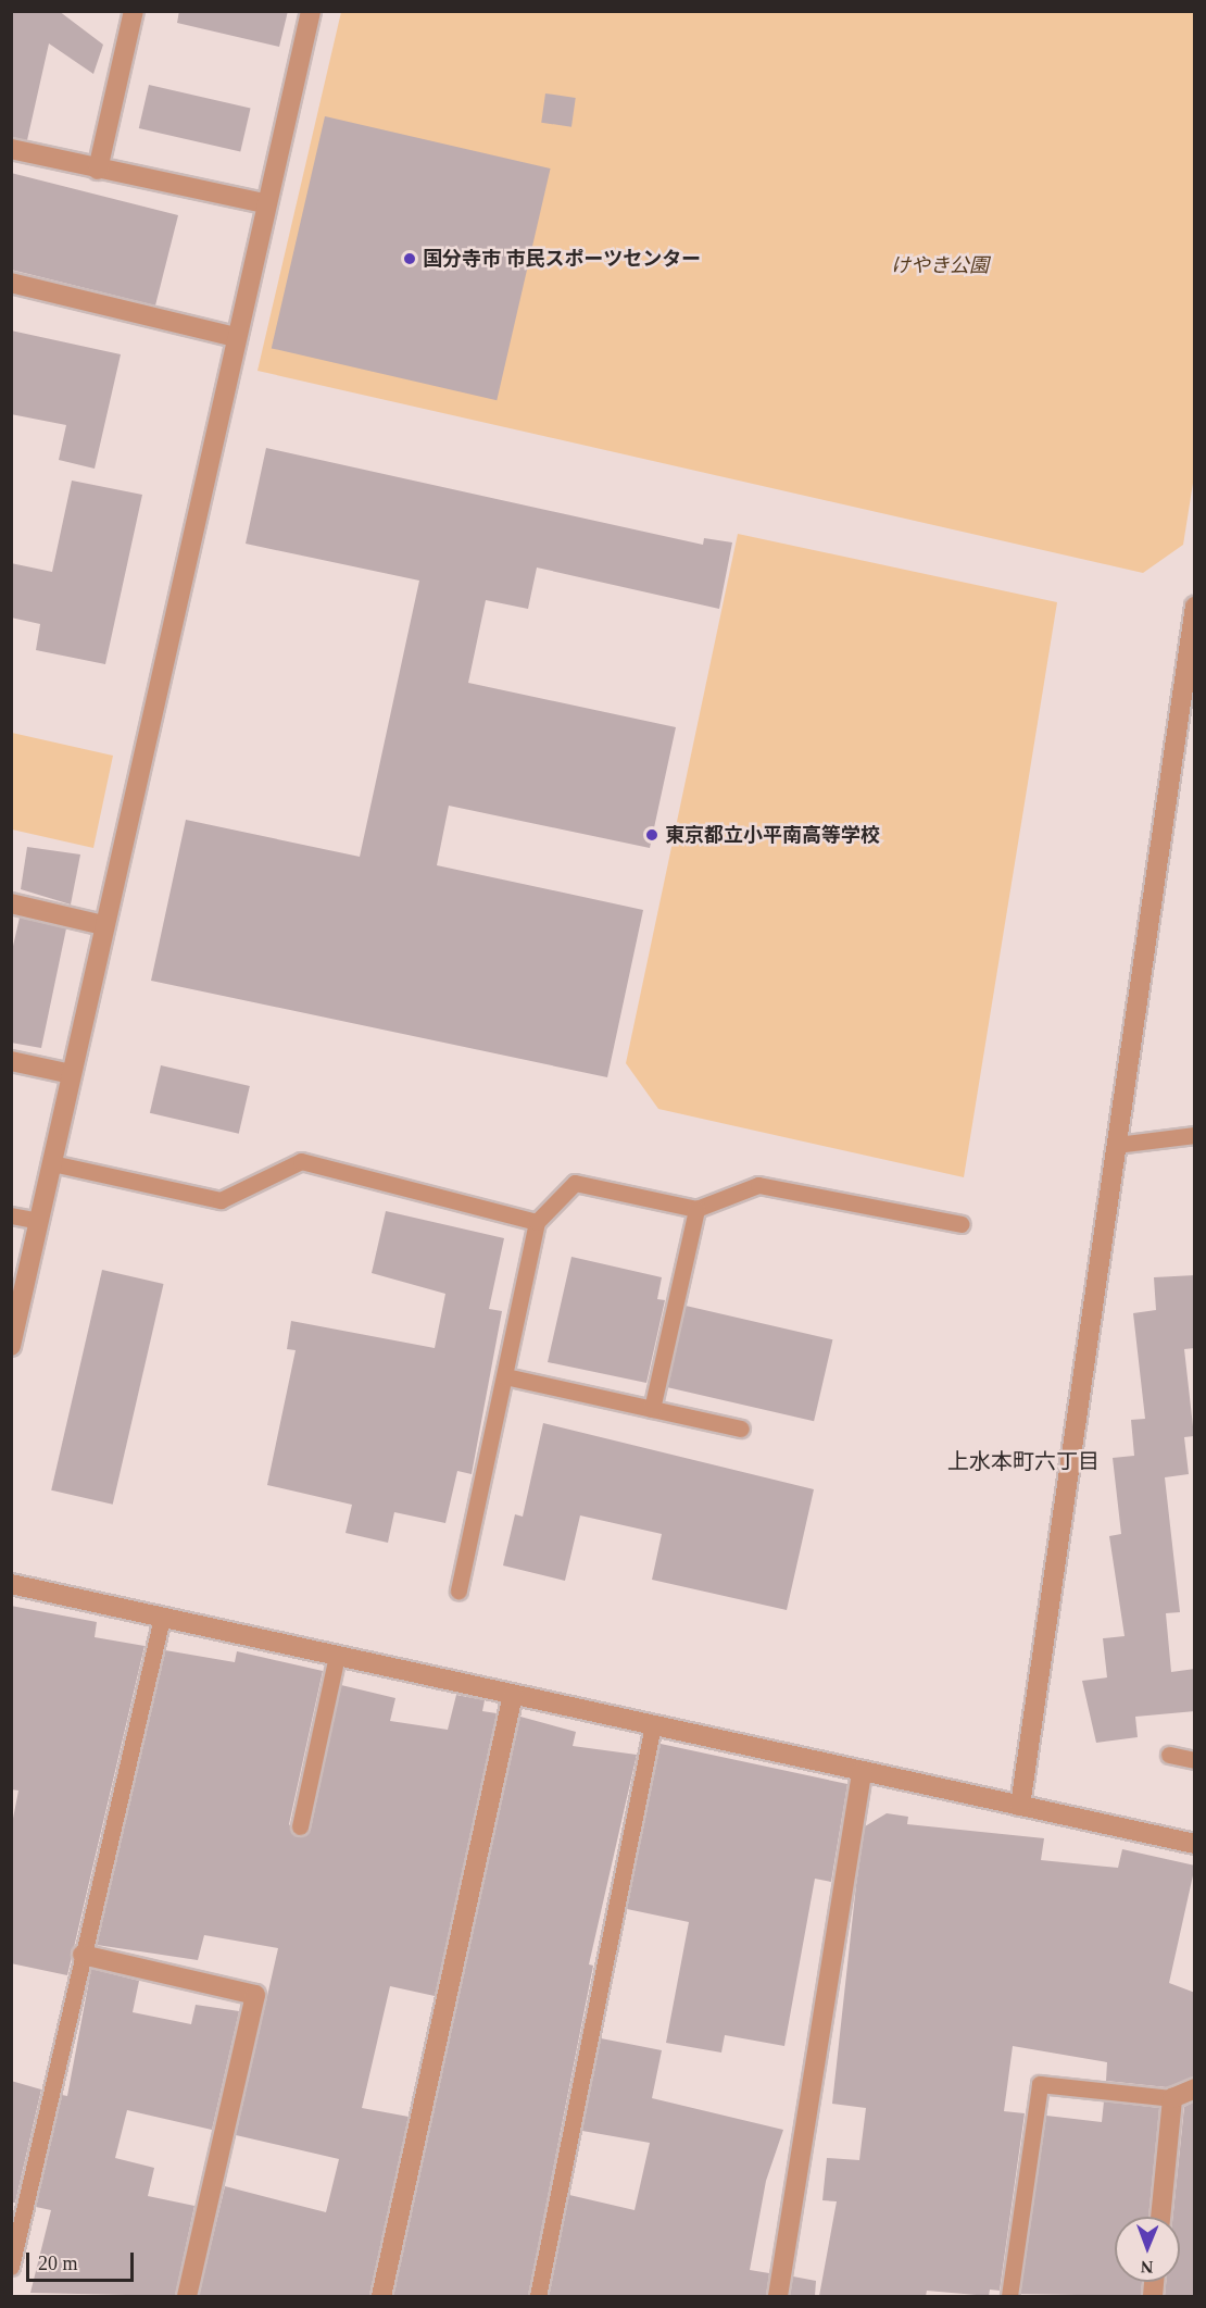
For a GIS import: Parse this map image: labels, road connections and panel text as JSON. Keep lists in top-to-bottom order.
{
  "districts": ["上水本町六丁目"],
  "parks": ["けやき公園"],
  "places": ["国分寺市 市民スポーツセンター", "東京都立小平南高等学校"],
  "scale_bar": "20 m",
  "north": "bottom"
}
